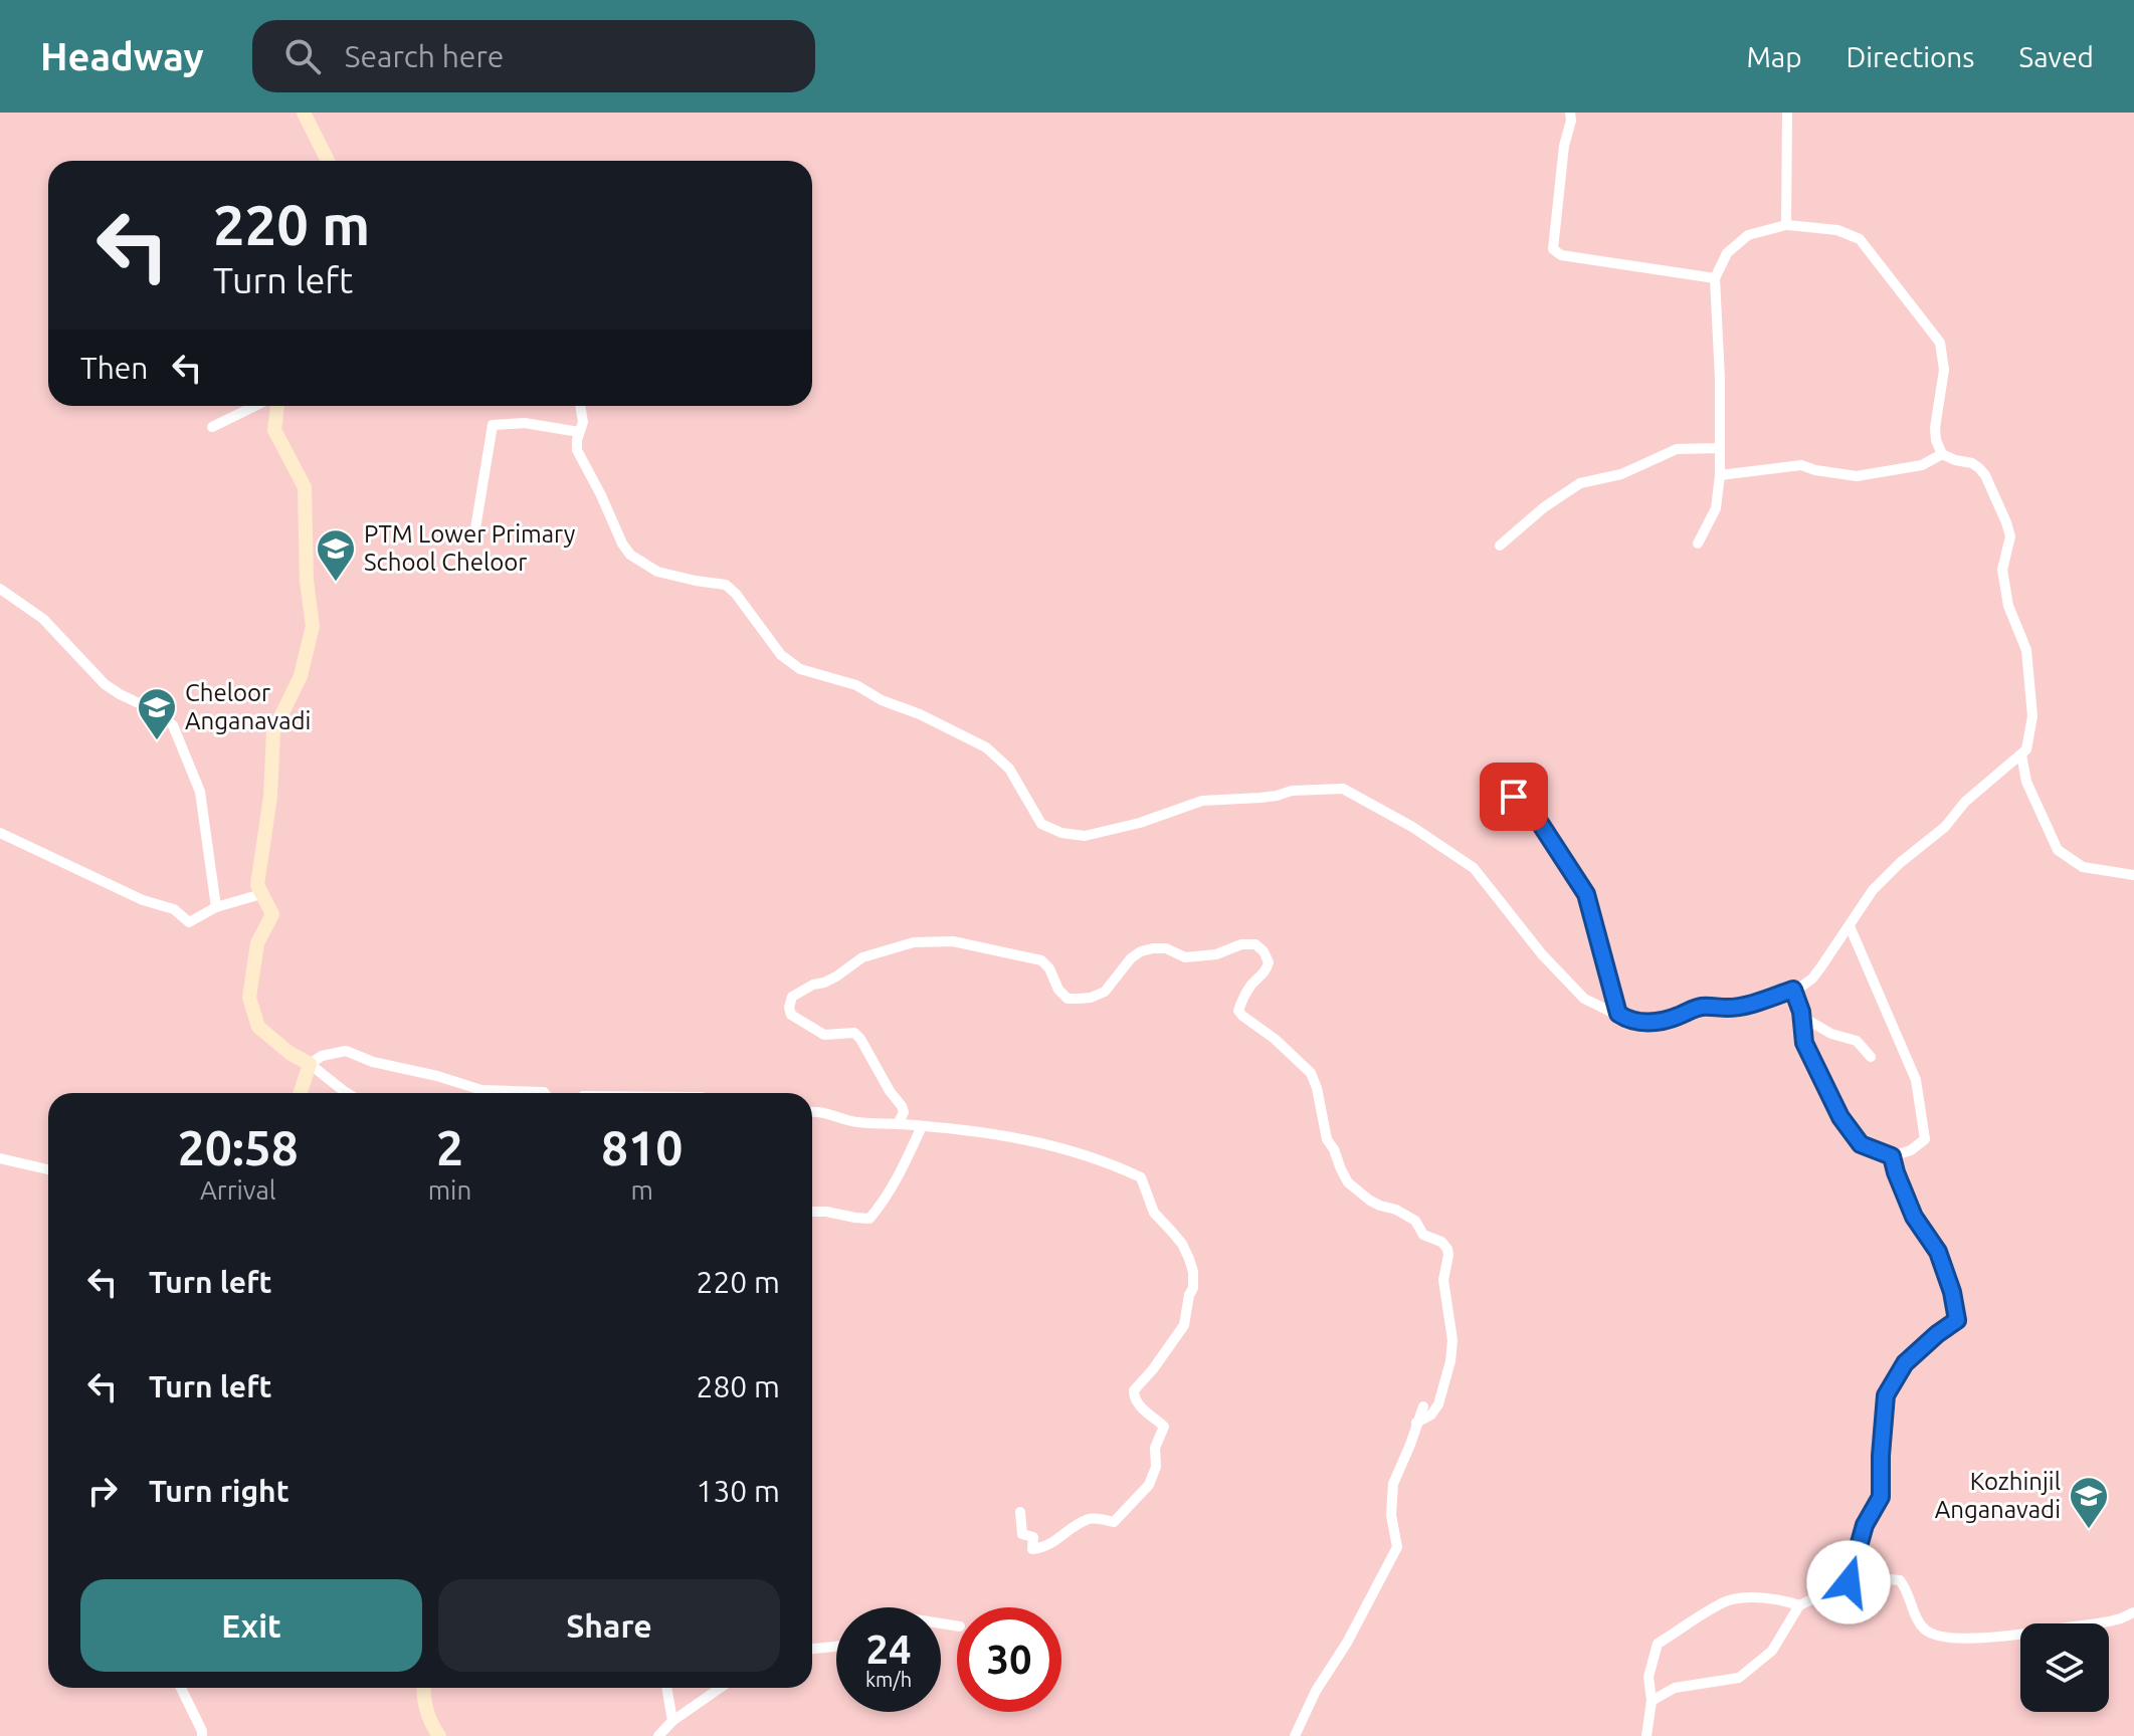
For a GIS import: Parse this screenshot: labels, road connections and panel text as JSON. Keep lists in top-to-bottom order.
{
  "places": {
    "school or university": ["PTM Lower Primary School Cheloor", "Cheloor Anganavadi", "Kozhinjil Anganavadi"]
  },
  "page": {
    "header": "Headway",
    "search": "Search here",
    "nav": ["Map", "Directions", "Saved"],
    "turn": ["220 m", "Turn left"],
    "then": "Then",
    "eta": [
      "20:58",
      "Arrival",
      "2",
      "min",
      "810",
      "m"
    ],
    "list": [
      {
        "name": "Turn left",
        "value": "220 m"
      },
      {
        "name": "Turn left",
        "value": "280 m"
      },
      {
        "name": "Turn right",
        "value": "130 m"
      }
    ],
    "buttons": ["Exit", "Share"],
    "speed": "24 km/h",
    "limit": "30"
  }
}
